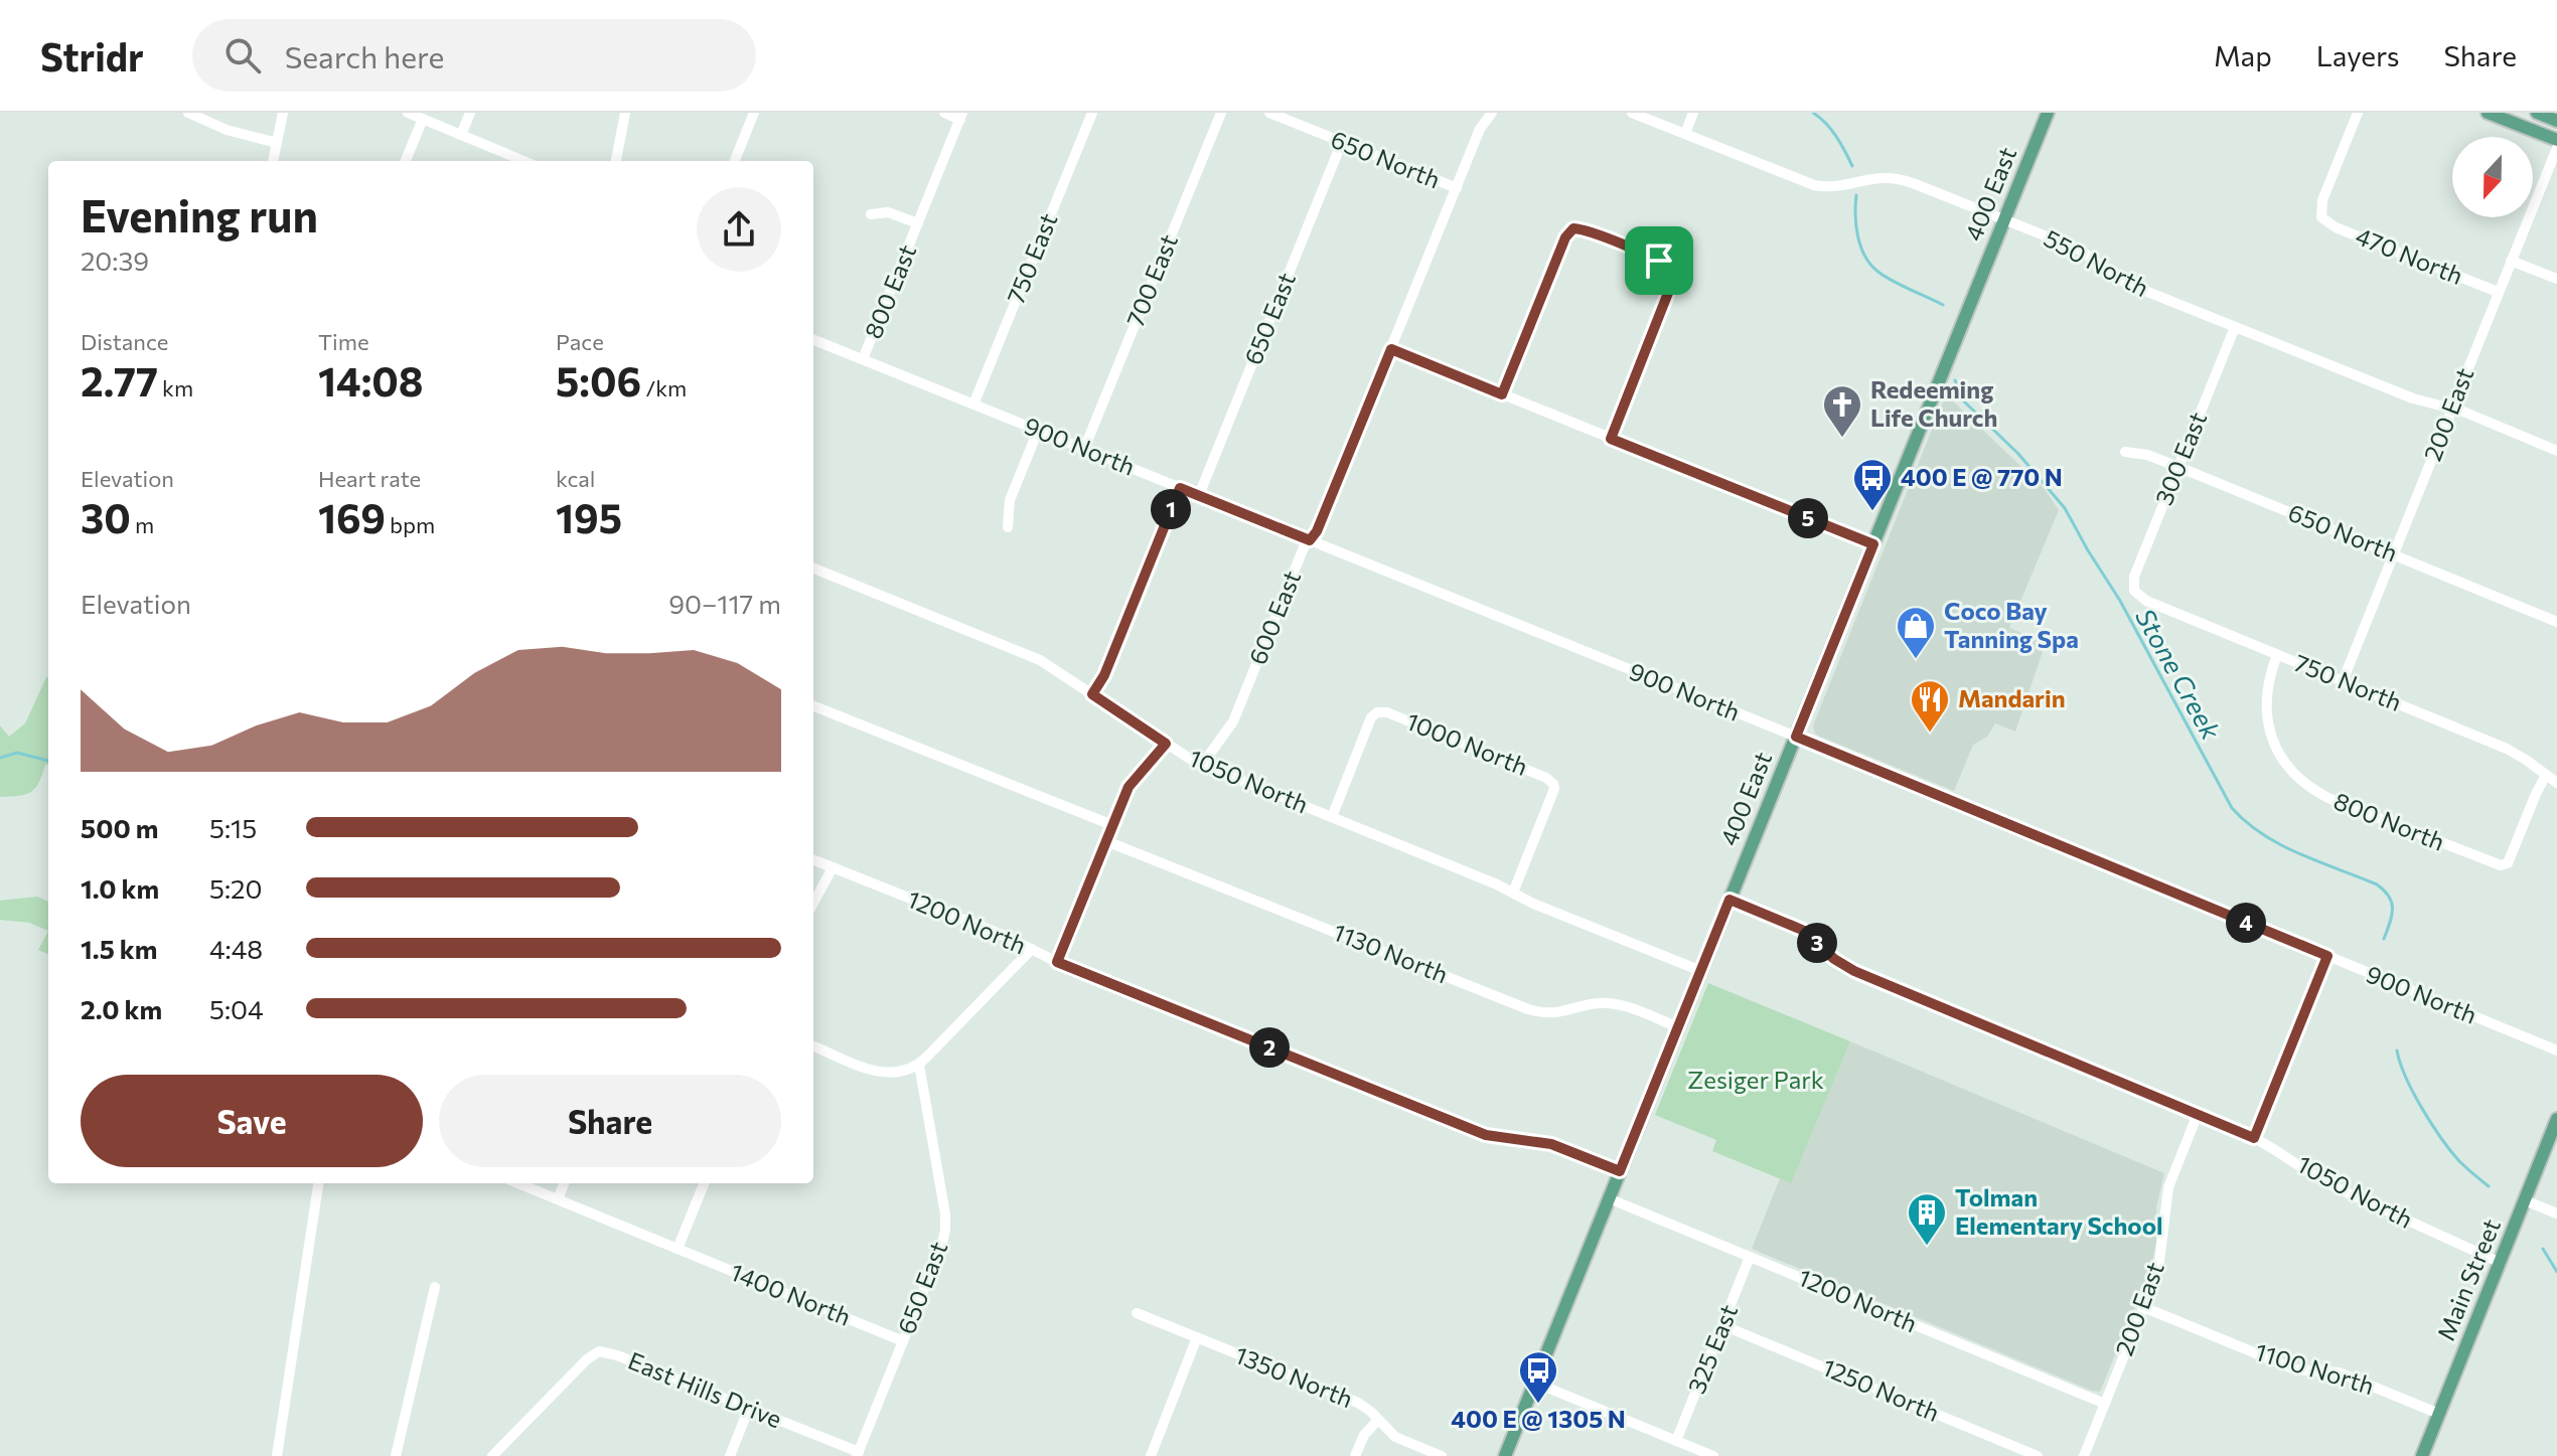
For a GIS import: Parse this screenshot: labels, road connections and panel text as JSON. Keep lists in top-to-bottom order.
{
  "streets": {
    "main road": ["400 East", "Main Street"],
    "street": [
      "650 North",
      "470 North",
      "750 East",
      "550 North",
      "700 East",
      "800 East",
      "650 East",
      "200 East",
      "900 North",
      "300 East",
      "600 East",
      "750 North",
      "1000 North",
      "1050 North",
      "800 North",
      "1200 North",
      "1130 North",
      "1400 North",
      "325 East",
      "1100 North",
      "1350 North",
      "East Hills Drive",
      "1250 North"
    ]
  },
  "crossings": [
    ["650 North", "650 East"],
    ["650 North", "200 East"],
    ["650 North", "300 East"],
    ["650 North", "600 East"],
    ["400 East", "550 North"],
    ["400 East", "900 North"],
    ["400 East", "1050 North"],
    ["400 East", "1200 North"],
    ["400 East", "1130 North"],
    ["470 North", "200 East"],
    ["750 East", "900 North"],
    ["550 North", "200 East"],
    ["550 North", "300 East"],
    ["700 East", "900 North"],
    ["800 East", "900 North"],
    ["650 East", "900 North"],
    ["650 East", "1400 North"],
    ["650 East", "East Hills Drive"],
    ["200 East", "750 North"],
    ["200 East", "1050 North"],
    ["200 East", "1200 North"],
    ["200 East", "1100 North"],
    ["900 North", "600 East"],
    ["300 East", "750 North"],
    ["600 East", "1050 North"],
    ["750 North", "800 North"],
    ["1000 North", "1050 North"],
    ["1050 North", "Main Street"],
    ["1200 North", "325 East"],
    ["Main Street", "1100 North"],
    ["325 East", "1250 North"]
  ],
  "water": ["Stone Creek"],
  "parks": ["Zesiger Park"],
  "places": {
    "church": ["Redeeming Life Church"],
    "bus stop": ["400 E @ 770 N", "400 E @ 1305 N"],
    "shop": ["Coco Bay Tanning Spa"],
    "restaurant": ["Mandarin"],
    "building": ["Tolman Elementary School"]
  },
  "north": "bottom",
  "page": {
    "header": "Stridr",
    "search": "Search here",
    "nav": ["Map", "Layers", "Share"],
    "heading": ["Evening run", "20:39"],
    "stats": [
      ["Distance", "2.77 km"],
      ["Time", "14:08"],
      ["Pace", "5:06 /km"],
      ["Elevation", "30 m"],
      ["Heart rate", "169 bpm"],
      ["kcal", "195"]
    ],
    "pins": [
      "1",
      "5",
      "4",
      "3",
      "2"
    ],
    "chart": ["Elevation", "90–117 m"],
    "list": [
      {
        "name": "500 m",
        "note": "5:15"
      },
      {
        "name": "1.0 km",
        "note": "5:20"
      },
      {
        "name": "1.5 km",
        "note": "4:48"
      },
      {
        "name": "2.0 km",
        "note": "5:04"
      }
    ],
    "buttons": ["Save", "Share"]
  }
}
